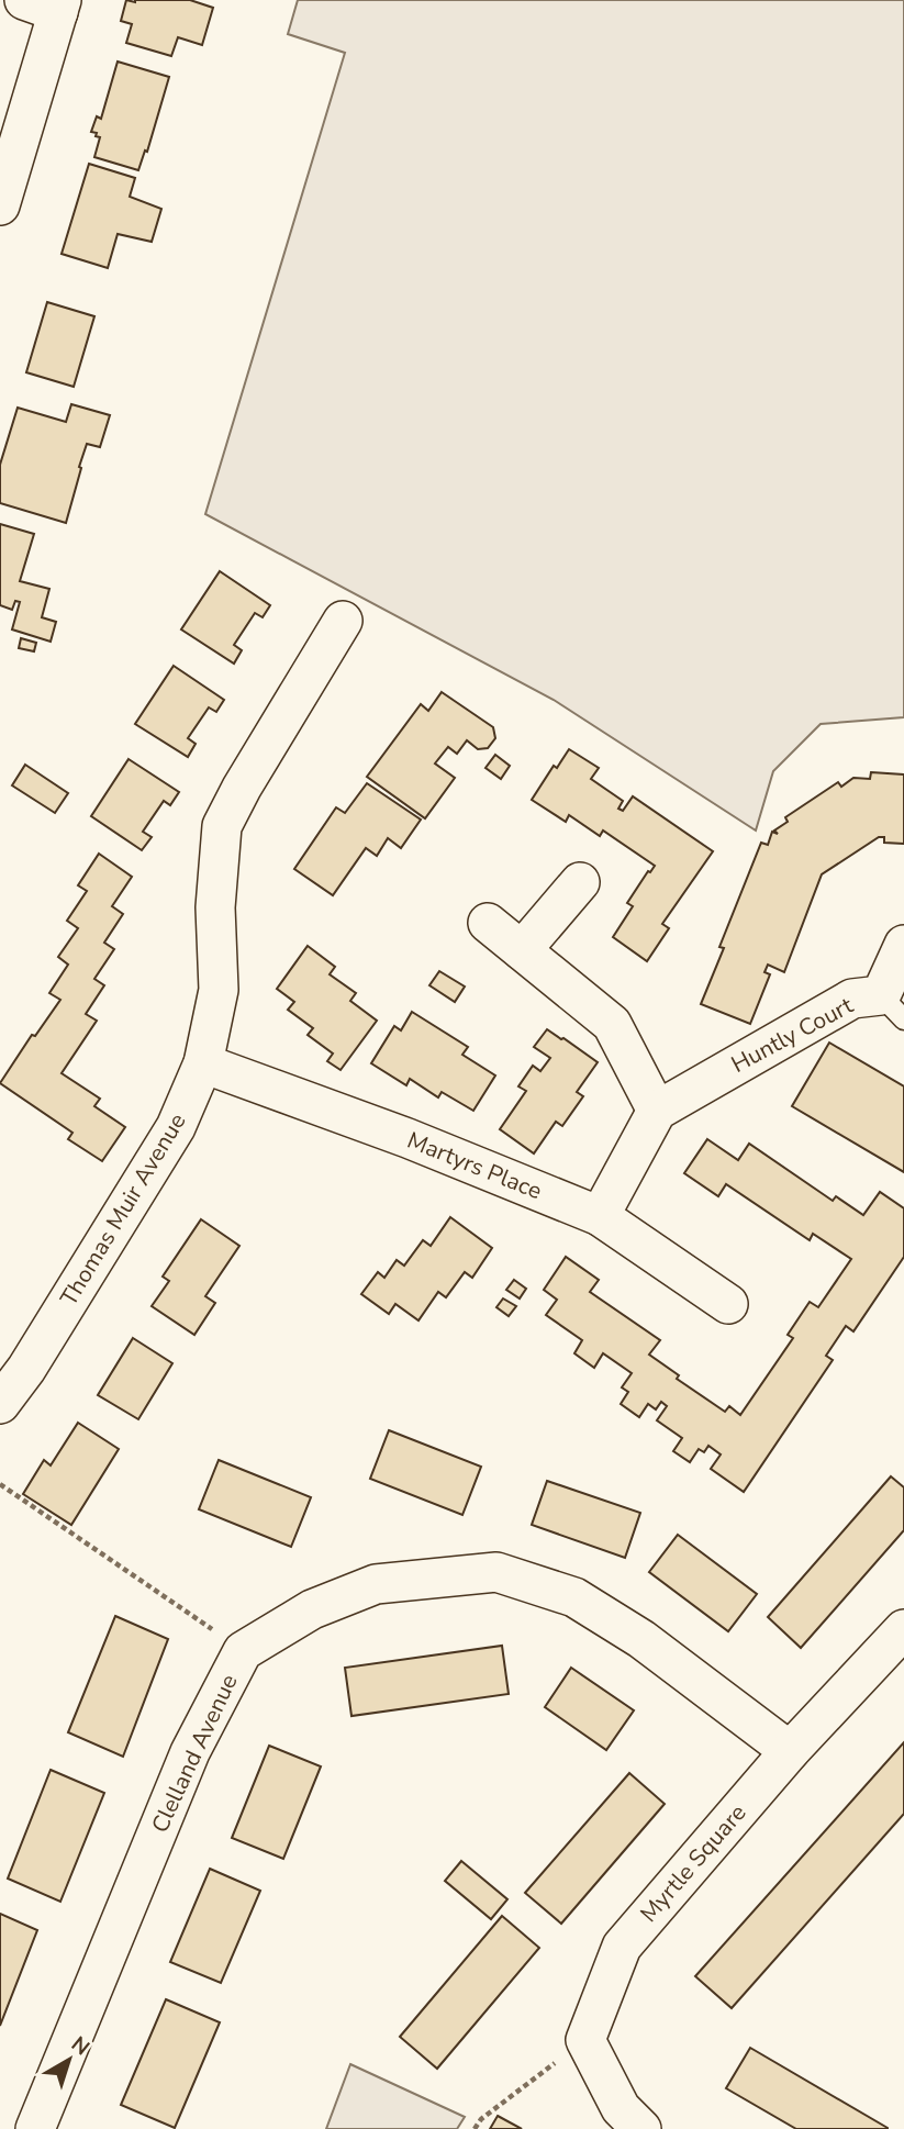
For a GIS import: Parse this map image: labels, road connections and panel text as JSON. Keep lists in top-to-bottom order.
{
  "streets": {
    "street": [
      "Huntly Court",
      "Martyrs Place",
      "Thomas Muir Avenue",
      "Clelland Avenue",
      "Myrtle Square"
    ]
  },
  "crossings": [
    ["Martyrs Place", "Thomas Muir Avenue"],
    ["Clelland Avenue", "Myrtle Square"]
  ],
  "north": "top right"
}
